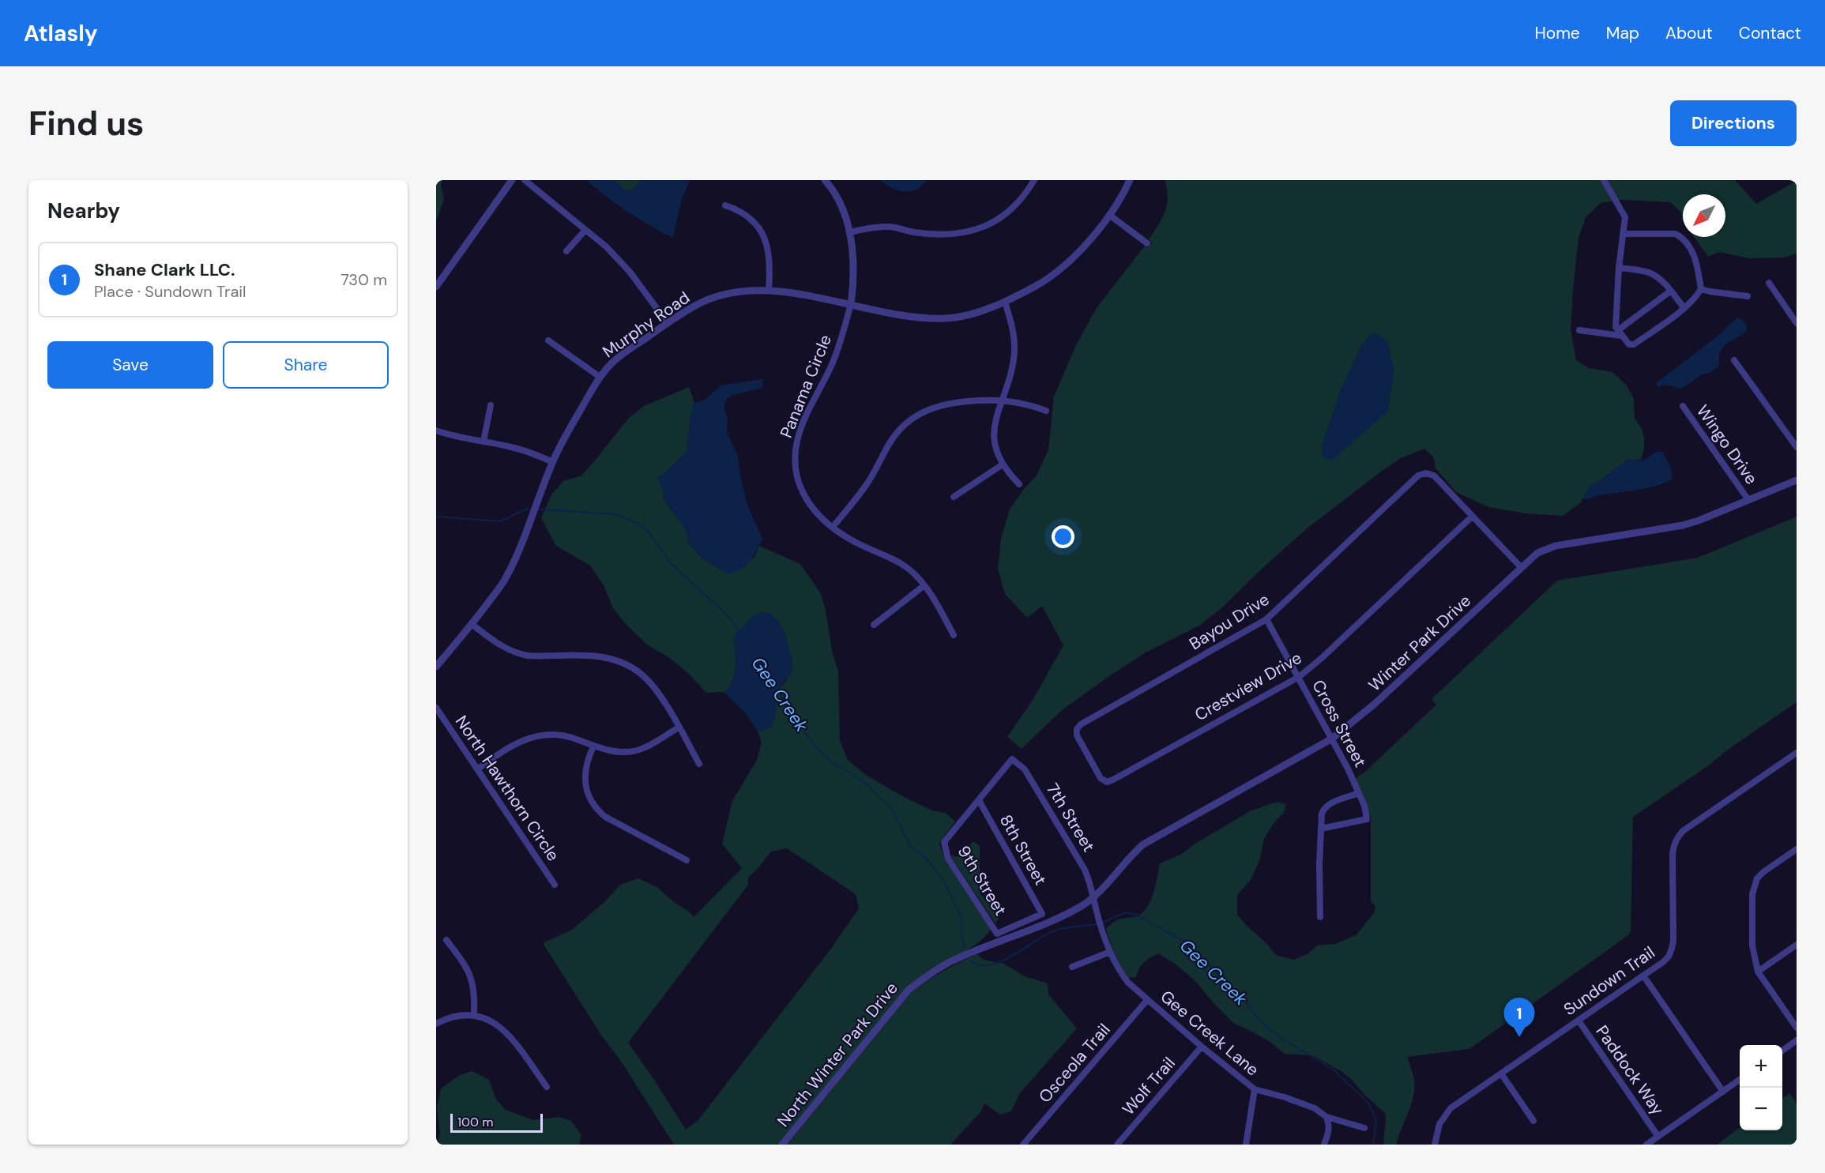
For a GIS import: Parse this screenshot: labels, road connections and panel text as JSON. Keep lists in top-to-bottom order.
{
  "streets": {
    "street": [
      "Murphy Road",
      "Panama Circle",
      "Wingo Drive",
      "Bayou Drive",
      "Winter Park Drive",
      "Crestview Drive",
      "Cross Street",
      "North Hawthorn Circle",
      "7th Street",
      "8th Street",
      "9th Street",
      "Sundown Trail",
      "Gee Creek Lane",
      "North Winter Park Drive",
      "Osceola Trail",
      "Paddock Way",
      "Wolf Trail"
    ]
  },
  "crossings": [
    ["Murphy Road", "Panama Circle"],
    ["Wingo Drive", "Winter Park Drive"],
    ["Bayou Drive", "Crestview Drive"],
    ["Bayou Drive", "Cross Street"],
    ["Winter Park Drive", "Cross Street"],
    ["Winter Park Drive", "7th Street"],
    ["Winter Park Drive", "Gee Creek Lane"],
    ["Winter Park Drive", "North Winter Park Drive"],
    ["Crestview Drive", "Cross Street"],
    ["7th Street", "8th Street"],
    ["7th Street", "9th Street"],
    ["7th Street", "Gee Creek Lane"],
    ["7th Street", "North Winter Park Drive"],
    ["8th Street", "9th Street"],
    ["Sundown Trail", "Paddock Way"],
    ["Gee Creek Lane", "North Winter Park Drive"],
    ["Gee Creek Lane", "Osceola Trail"],
    ["Gee Creek Lane", "Wolf Trail"]
  ],
  "water": ["Gee Creek"],
  "scale_bar": "100 m",
  "north": "bottom left",
  "page": {
    "header": "Atlasly",
    "nav": [
      "Home",
      "Map",
      "About",
      "Contact"
    ],
    "buttons": [
      "Directions",
      ["Save", "Share"]
    ],
    "title": "Find us",
    "heading": "Nearby",
    "list": [
      {
        "mark": "1",
        "name": "Shane Clark LLC.",
        "note": "Place · Sundown Trail",
        "value": "730 m"
      }
    ],
    "pins": "1",
    "map_buttons": ["+", "−"],
    "scale": "100 m"
  }
}
